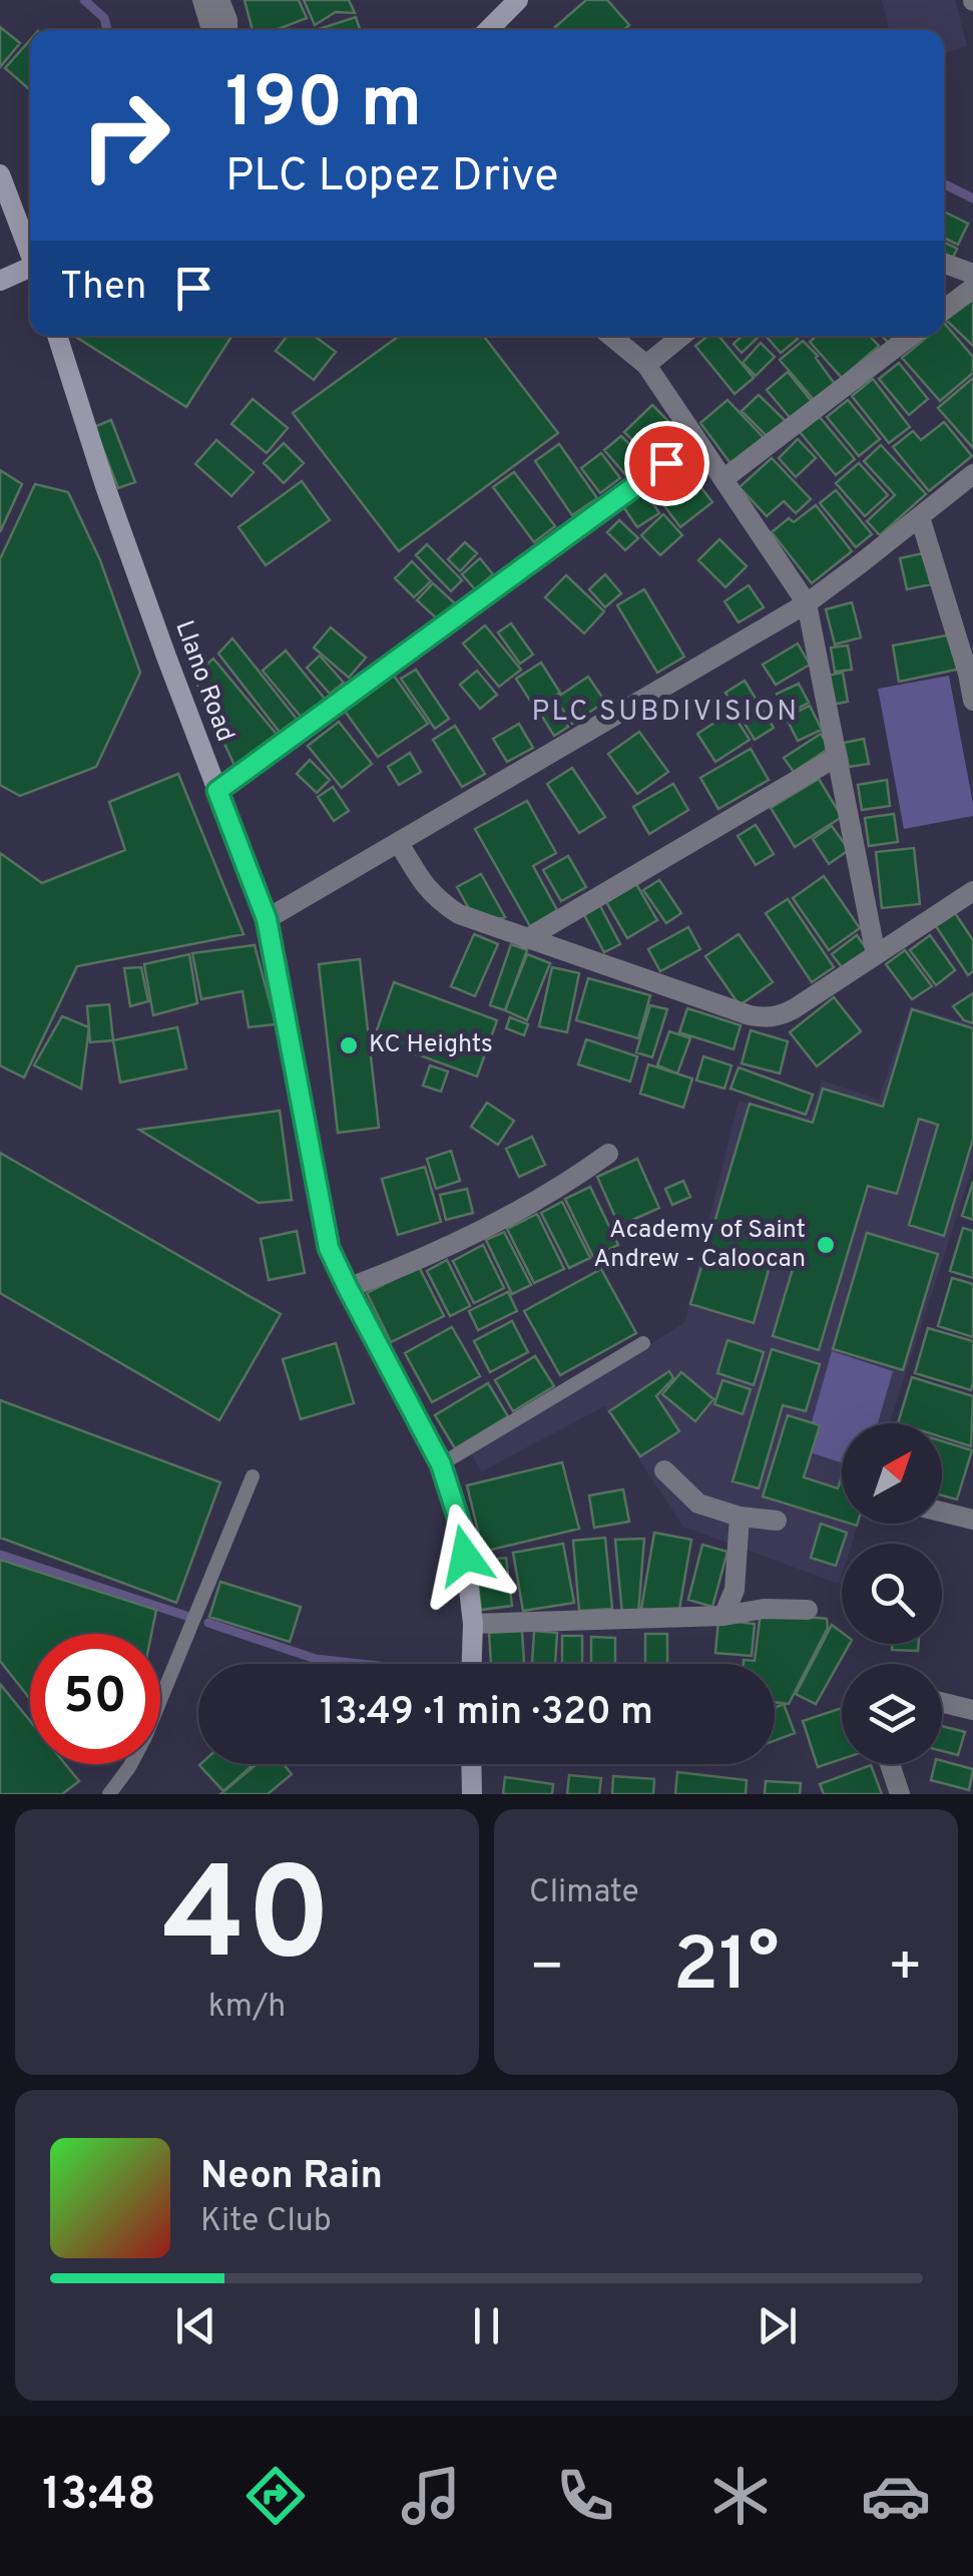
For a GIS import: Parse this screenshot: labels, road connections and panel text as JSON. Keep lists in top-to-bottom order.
{
  "streets": {
    "main road": ["Llano Road"]
  },
  "districts": ["PLC SUBDIVISION"],
  "places": ["KC Heights", "Academy of Saint Andrew - Caloocan"],
  "north": "top right",
  "page": {
    "turn": ["190 m", "PLC Lopez Drive"],
    "then": "Then",
    "limit": "50",
    "trip": "13:49 · 1 min · 320 m",
    "tile": [
      ["40", "km/h"],
      "Climate"
    ],
    "heat": ["−", "21°", "+"],
    "song": ["Neon Rain", "Kite Club"],
    "tabs": "13:48"
  }
}
